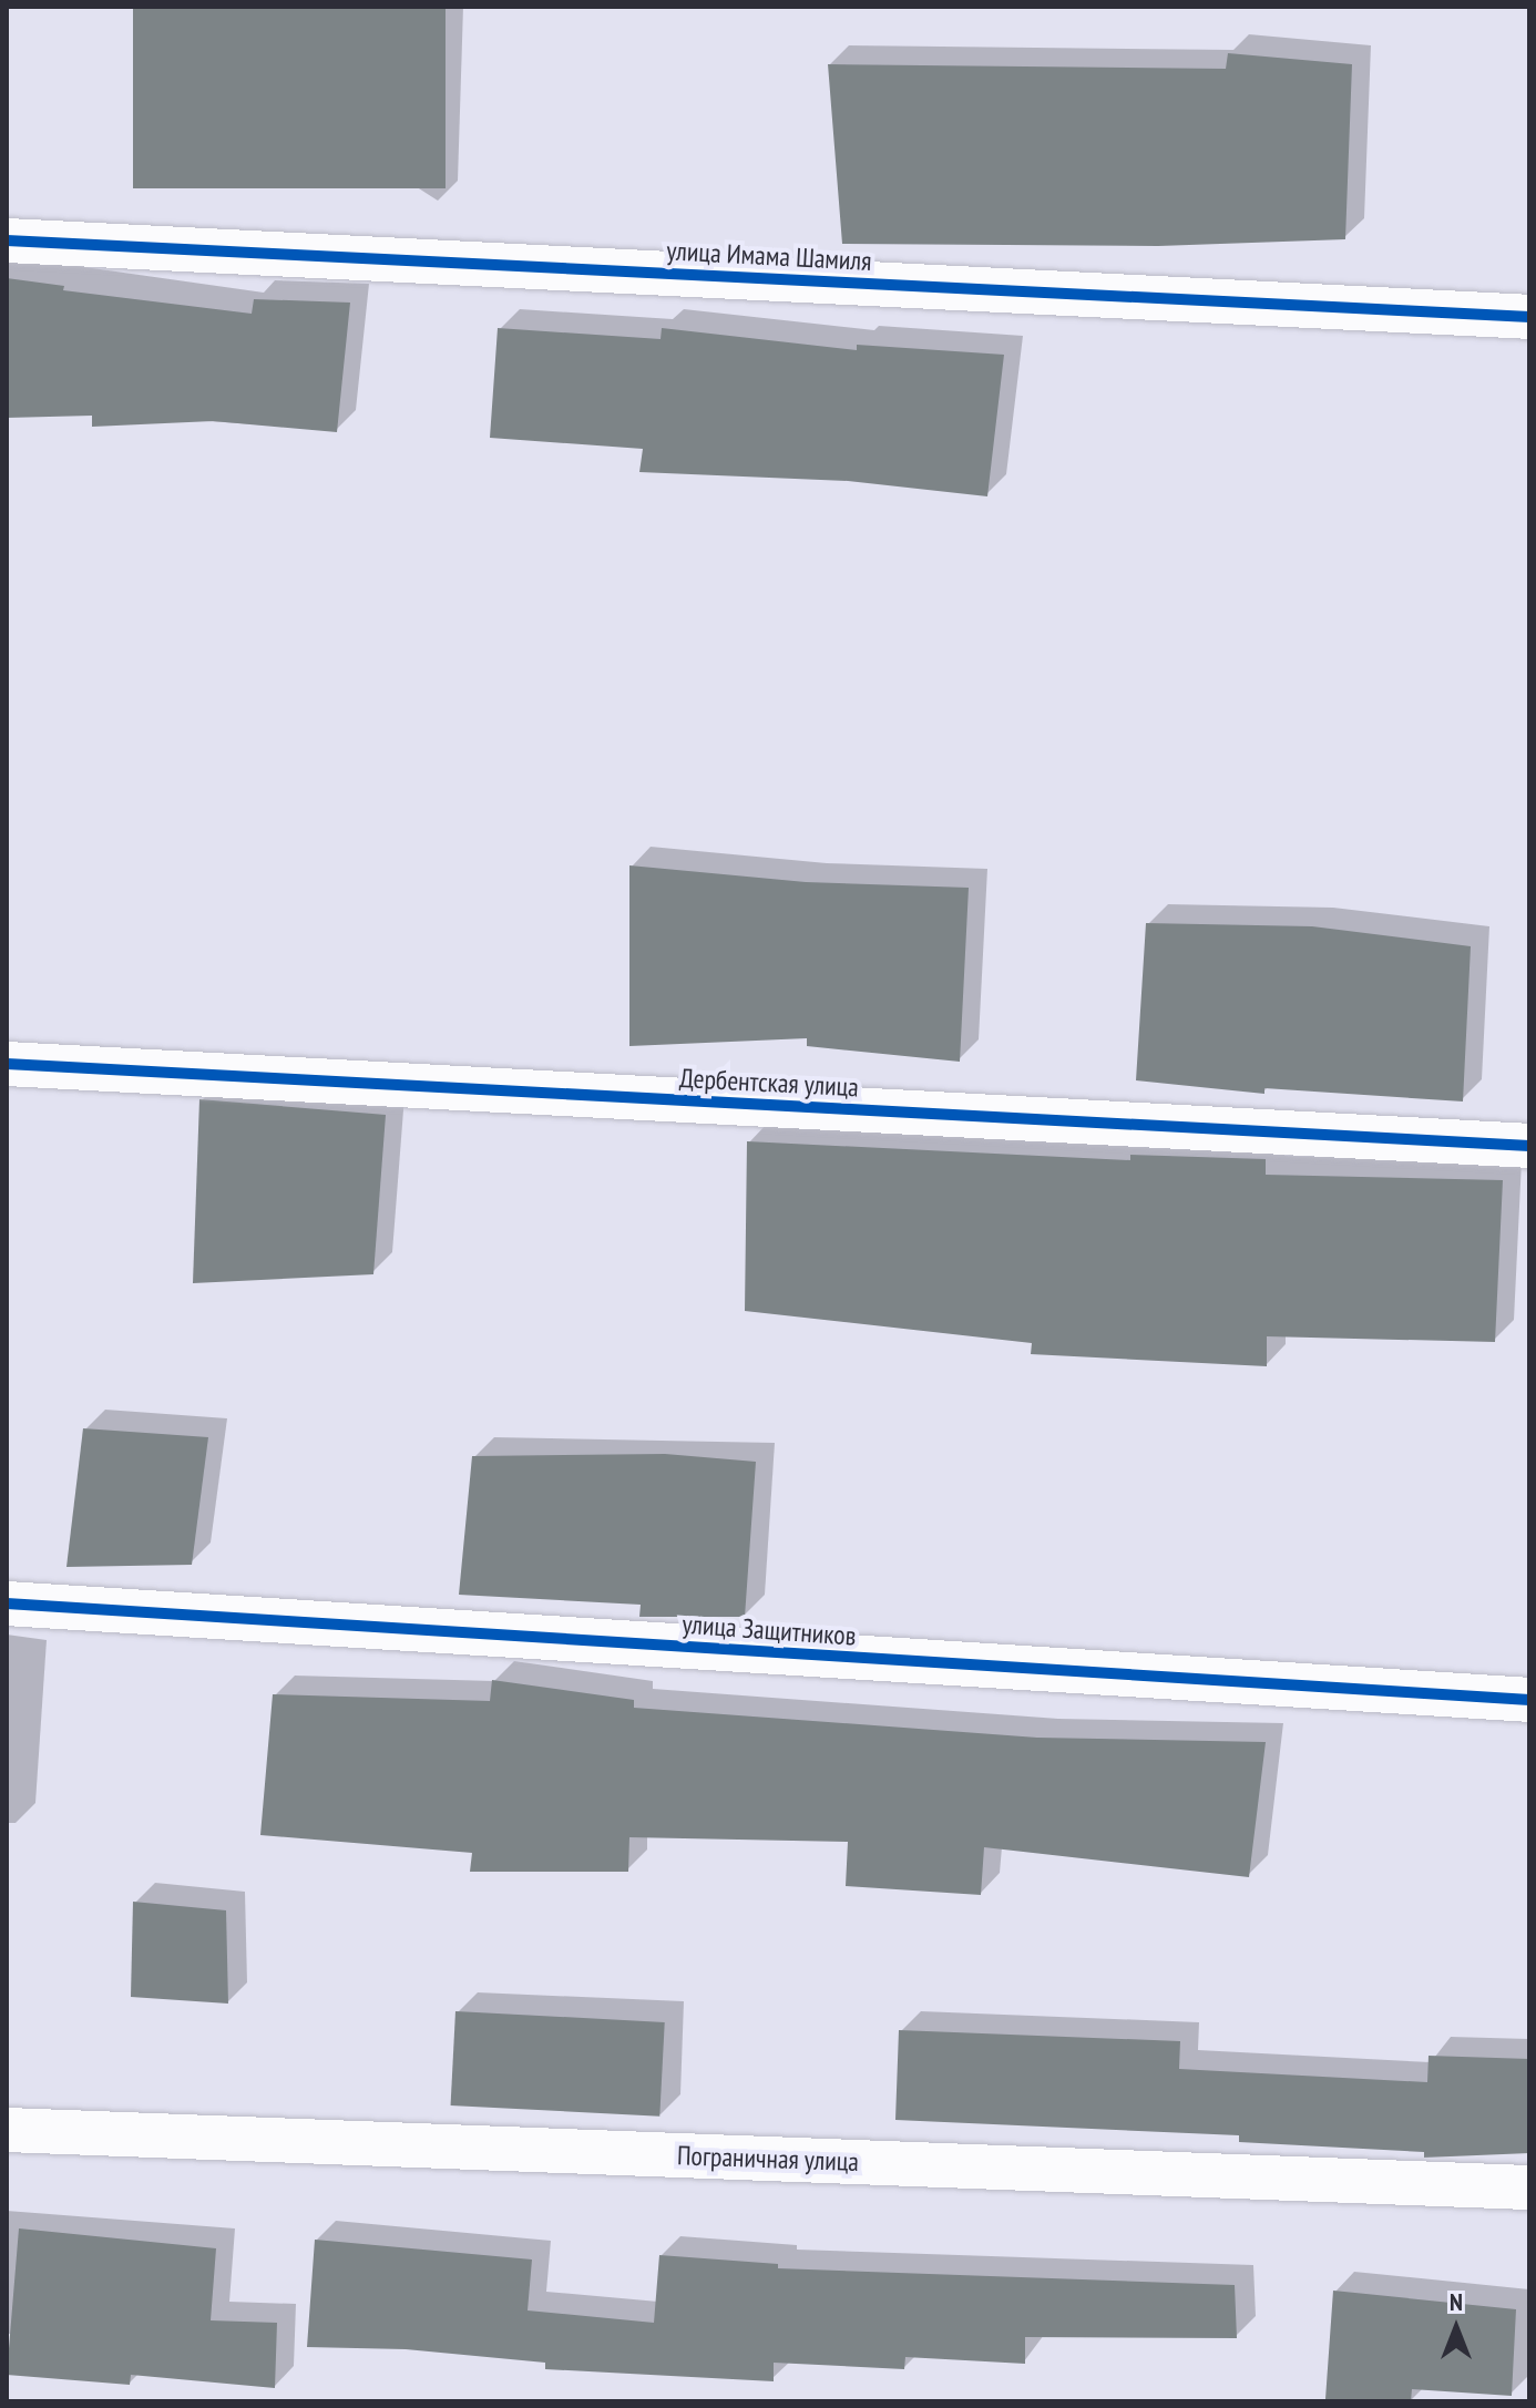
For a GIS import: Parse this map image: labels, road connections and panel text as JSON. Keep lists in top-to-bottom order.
{
  "streets": {
    "street": [
      "улица Имама Шамиля",
      "Дербентская улица",
      "улица Защитников",
      "Пограничная улица"
    ]
  },
  "north": "top"
}
